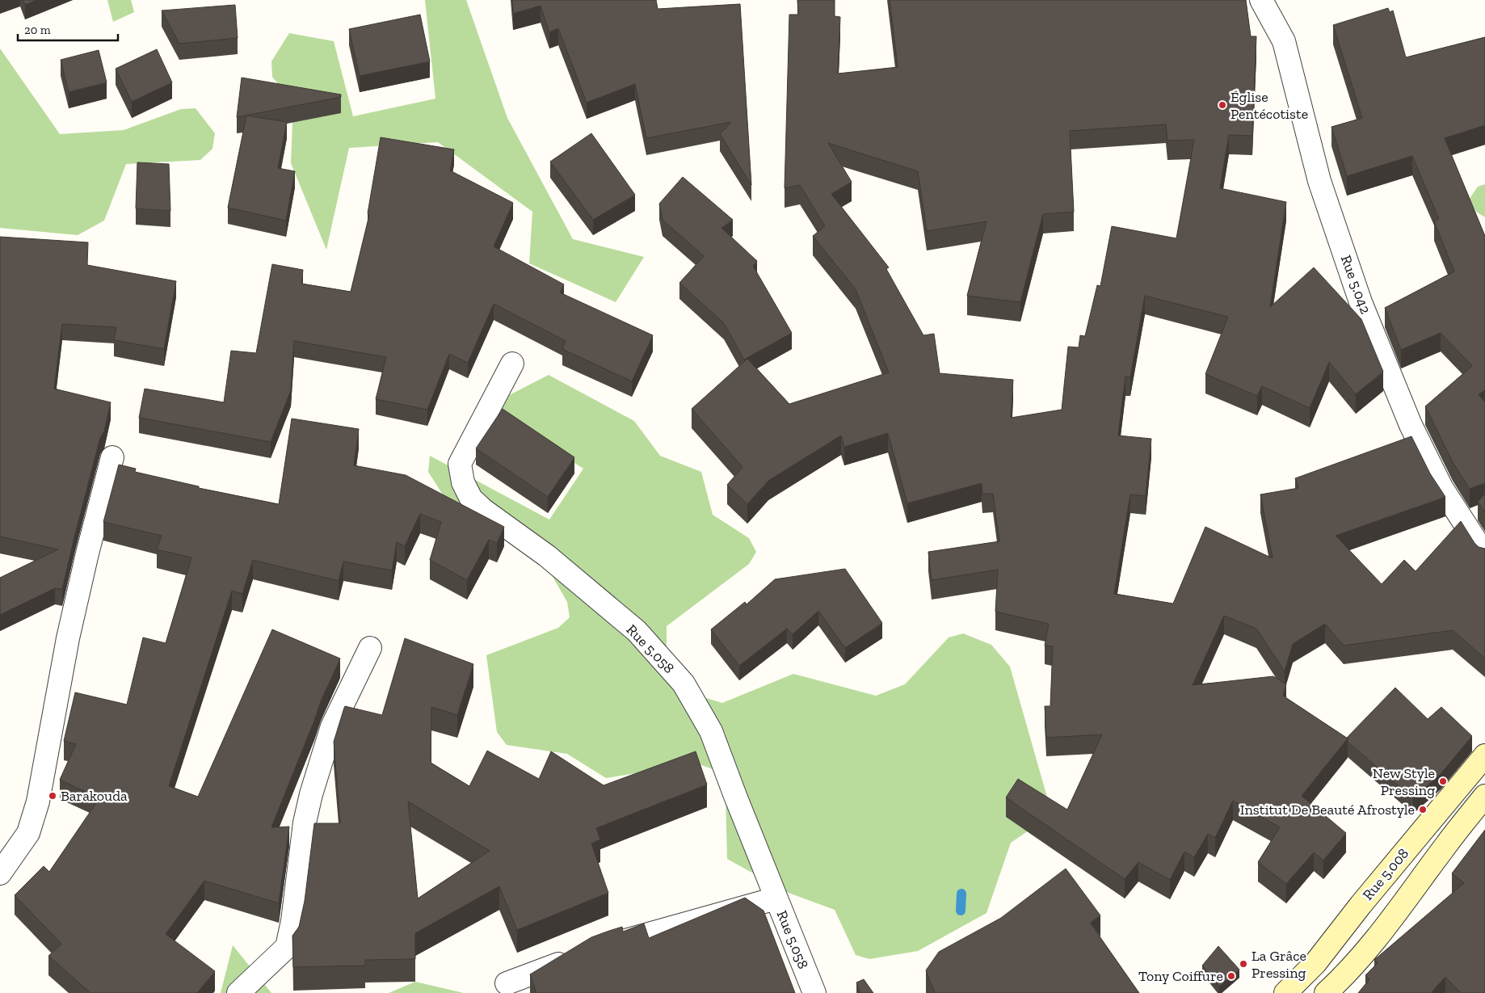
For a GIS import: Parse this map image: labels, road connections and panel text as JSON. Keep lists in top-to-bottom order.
{
  "streets": {
    "main road": ["Rue 5.008"],
    "street": ["Rue 5.042", "Rue 5.058"]
  },
  "places": [
    "Église Pentécotiste",
    "New Style Pressing",
    "Barakouda",
    "Institut De Beauté Afrostyle",
    "La Grâce Pressing",
    "Tony Coiffure"
  ],
  "scale_bar": "20 m"
}
